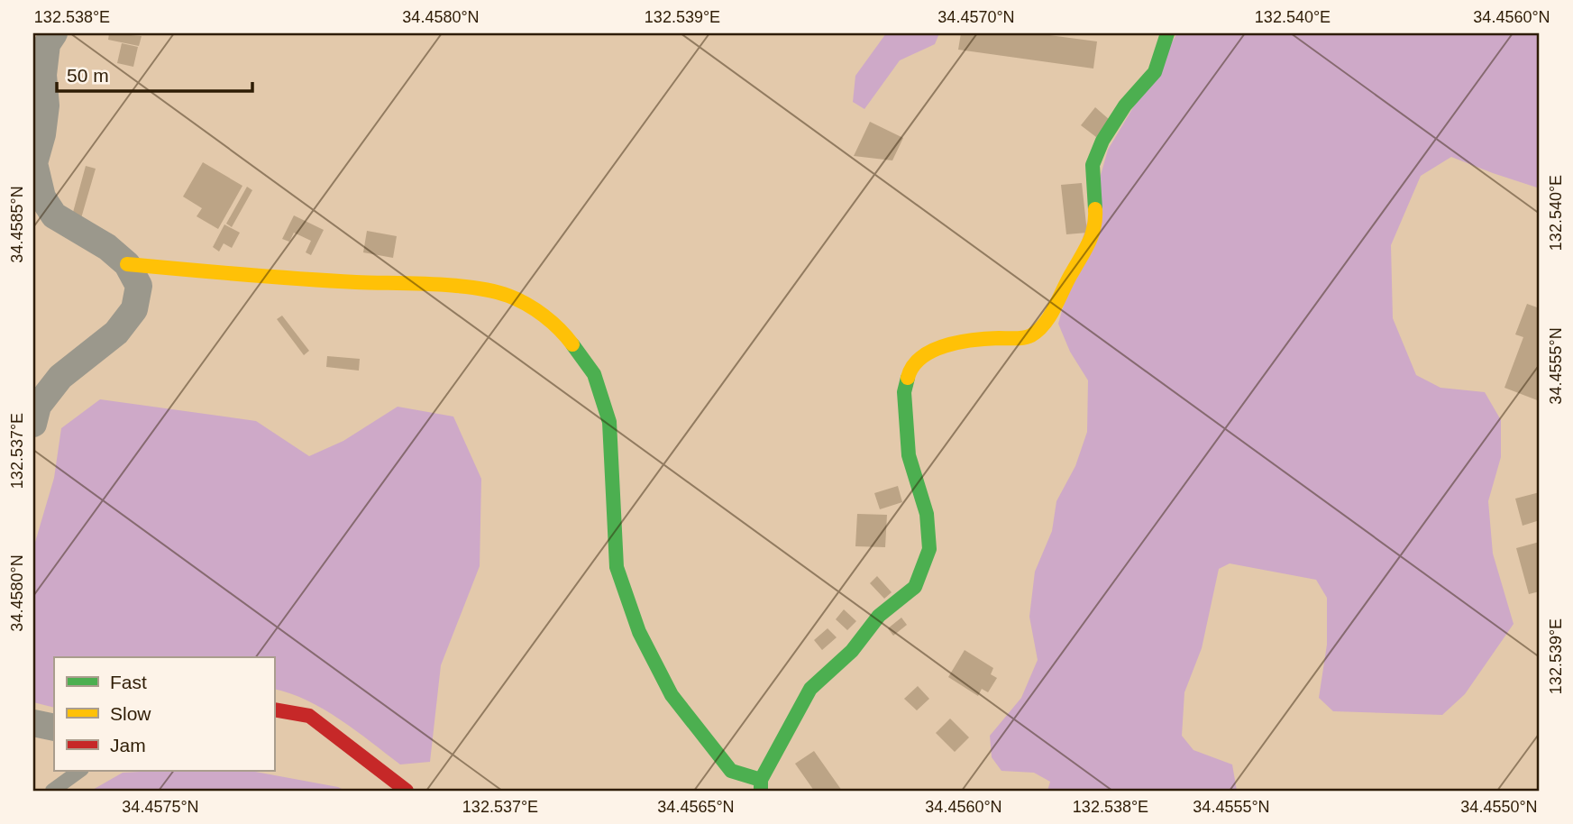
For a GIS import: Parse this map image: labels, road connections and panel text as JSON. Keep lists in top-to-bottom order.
{
  "legend": ["Fast", "Slow", "Jam"],
  "scale_bar": "50 m",
  "coordinates": [
    "132.538°E",
    "34.4580°N",
    "132.539°E",
    "34.4570°N",
    "132.540°E",
    "34.4560°N",
    "34.4585°N",
    "34.4555°N",
    "132.537°E",
    "34.4575°N",
    "34.4565°N",
    "34.4550°N"
  ]
}
